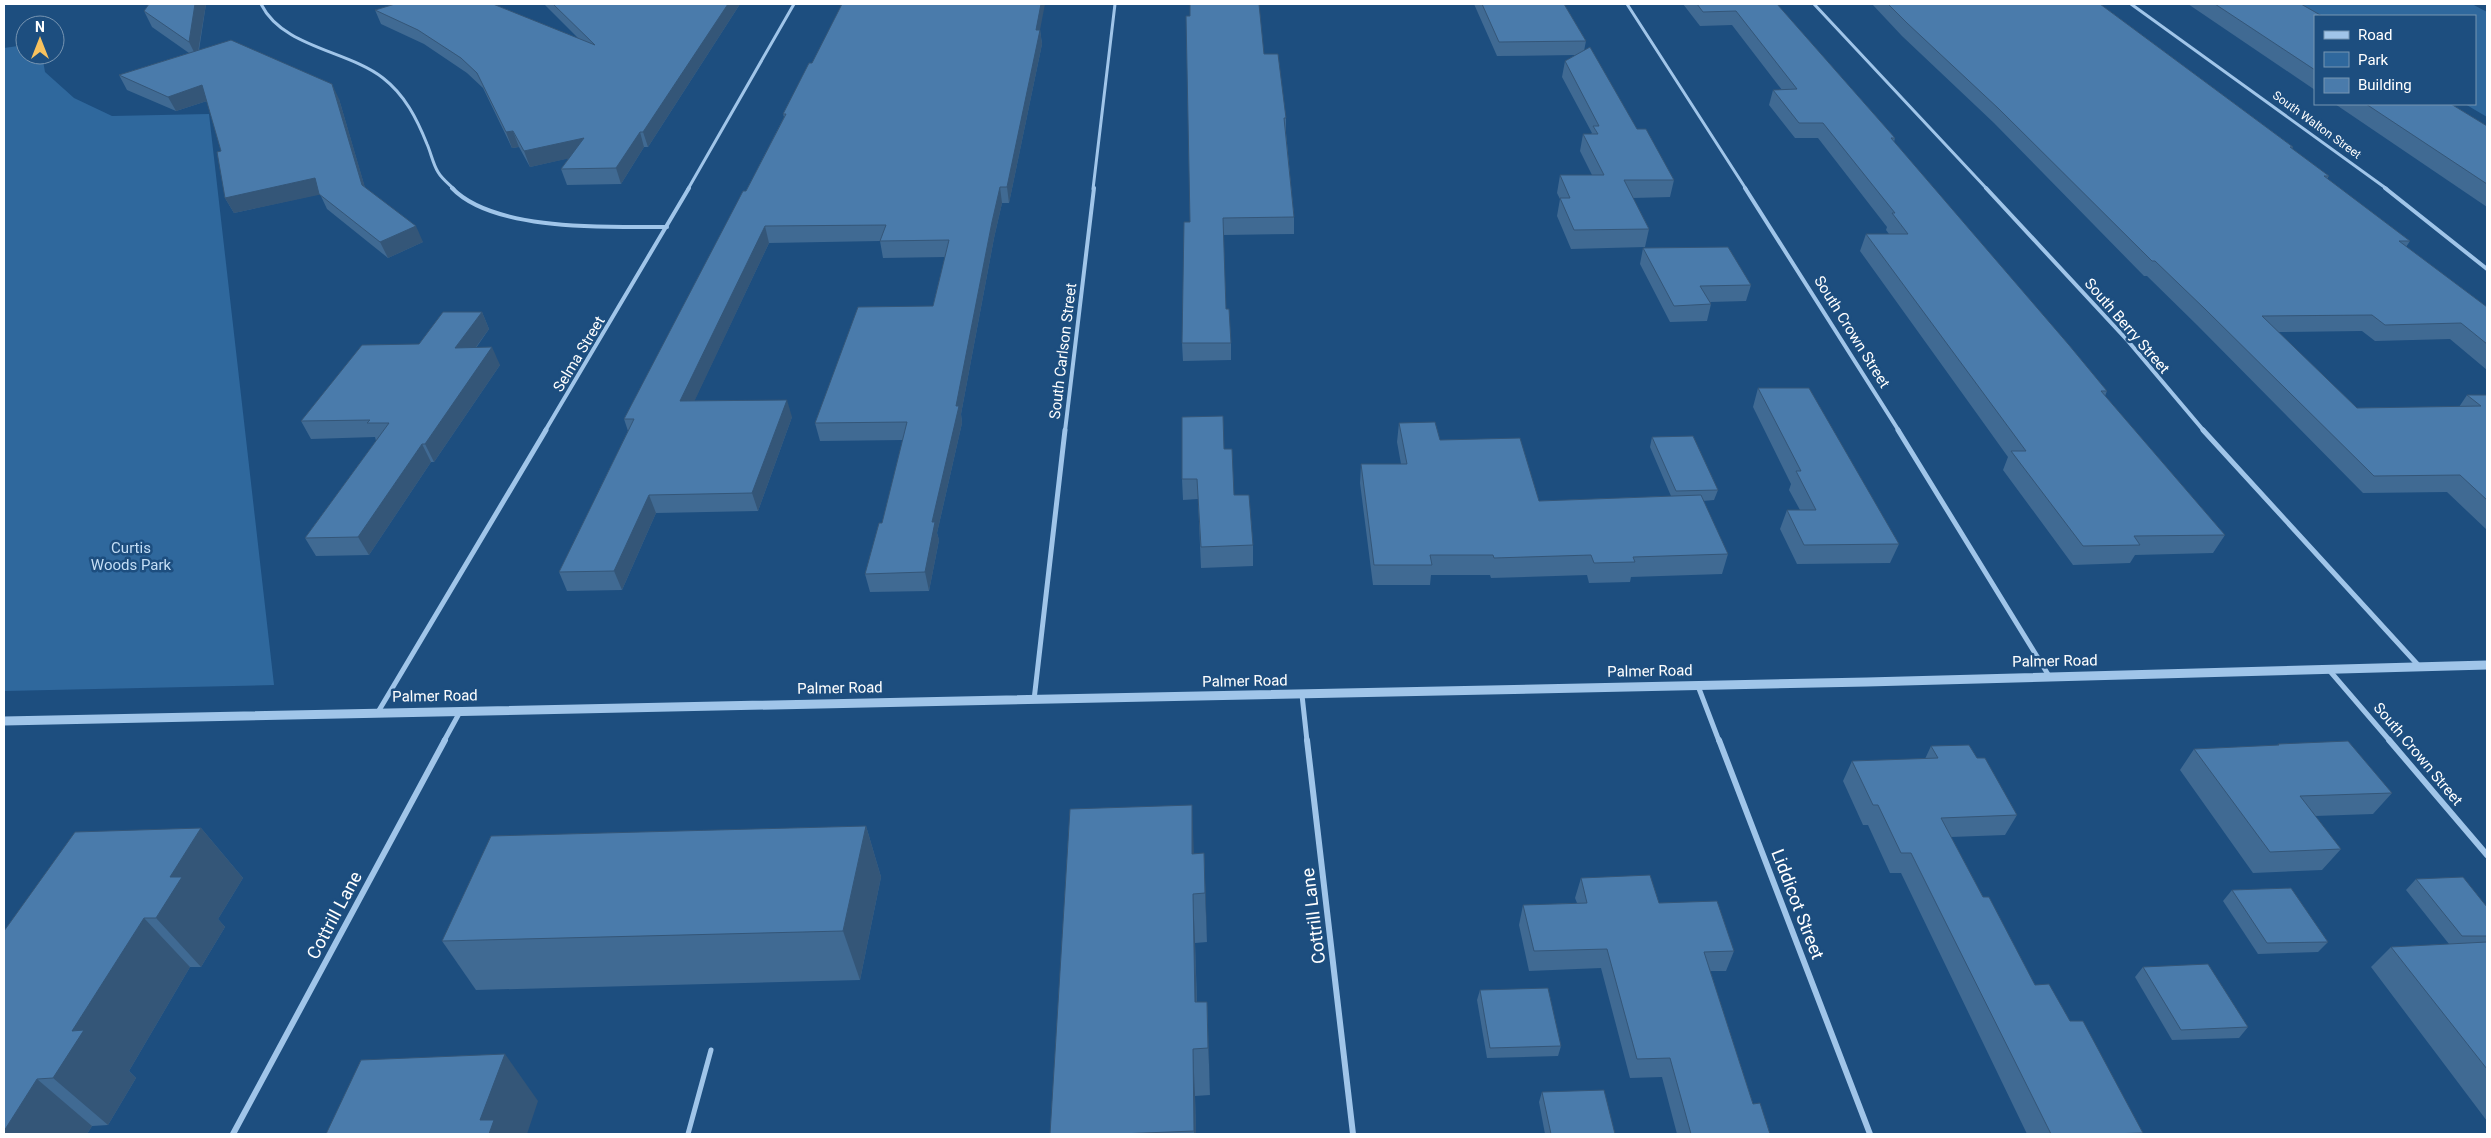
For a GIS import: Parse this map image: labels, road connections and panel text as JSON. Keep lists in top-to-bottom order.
{
  "streets": {
    "street": [
      "South Walton Street",
      "South Berry Street",
      "South Crown Street",
      "South Carlson Street",
      "Selma Street",
      "Palmer Road",
      "Liddicot Street",
      "Cottrill Lane"
    ]
  },
  "crossings": [
    ["South Berry Street", "Palmer Road"],
    ["South Crown Street", "Palmer Road"],
    ["South Carlson Street", "Palmer Road"],
    ["Selma Street", "Palmer Road"],
    ["Palmer Road", "Liddicot Street"],
    ["Palmer Road", "Cottrill Lane"]
  ],
  "parks": ["Curtis Woods Park"],
  "legend": ["Road", "Park", "Building"],
  "north": "top"
}
